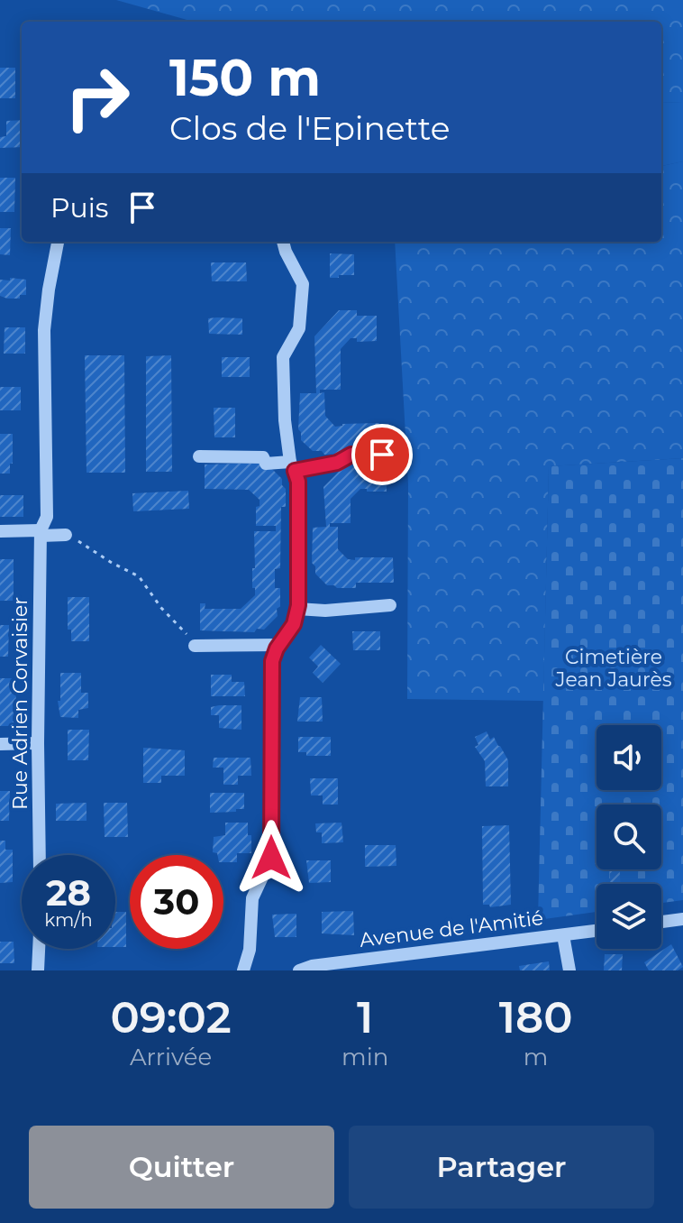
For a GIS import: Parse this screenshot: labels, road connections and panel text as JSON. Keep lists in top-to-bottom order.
{
  "streets": {
    "street": ["Rue Adrien Corvaisier", "Avenue de l'Amitié"]
  },
  "parks": ["Cimetière Jean Jaurès"],
  "page": {
    "turn": ["150 m", "Clos de l'Epinette"],
    "then": "Puis",
    "speed": "28 km/h",
    "limit": "30",
    "eta": [
      "09:02",
      "Arrivée",
      "1",
      "min",
      "180",
      "m"
    ],
    "buttons": ["Quitter", "Partager"]
  }
}
